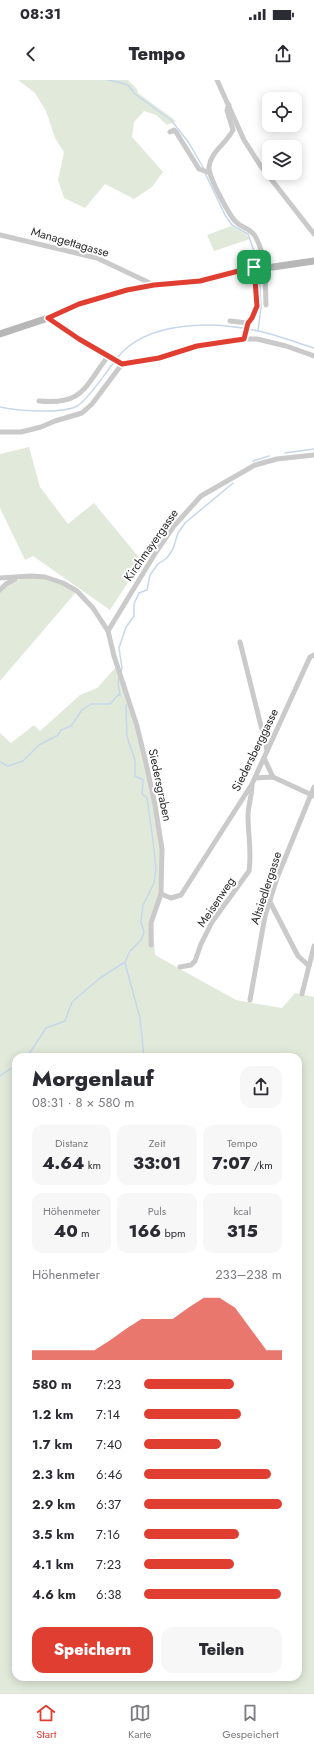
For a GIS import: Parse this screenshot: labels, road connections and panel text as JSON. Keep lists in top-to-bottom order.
{
  "streets": {
    "street": [
      "Managettagasse",
      "Kirchmayergasse",
      "Siedersberggasse",
      "Siedersgraben",
      "Altsiedlergasse",
      "Meisenweg"
    ]
  },
  "crossings": [
    ["Kirchmayergasse", "Siedersgraben"],
    ["Siedersberggasse", "Siedersgraben"],
    ["Siedersberggasse", "Meisenweg"]
  ],
  "page": {
    "status": "08:31",
    "header": "Tempo",
    "heading": ["Morgenlauf", "08:31 · 8 × 580 m"],
    "stats": [
      ["Distanz", "4.64 km"],
      ["Zeit", "33:01"],
      ["Tempo", "7:07 /km"],
      ["Höhenmeter", "40 m"],
      ["Puls", "166 bpm"],
      ["kcal", "315"]
    ],
    "chart": ["Höhenmeter", "233–238 m"],
    "list": [
      {
        "name": "580 m",
        "note": "7:23"
      },
      {
        "name": "1.2 km",
        "note": "7:14"
      },
      {
        "name": "1.7 km",
        "note": "7:40"
      },
      {
        "name": "2.3 km",
        "note": "6:46"
      },
      {
        "name": "2.9 km",
        "note": "6:37"
      },
      {
        "name": "3.5 km",
        "note": "7:16"
      },
      {
        "name": "4.1 km",
        "note": "7:23"
      },
      {
        "name": "4.6 km",
        "note": "6:38"
      }
    ],
    "buttons": ["Speichern", "Teilen"],
    "tabs": ["Start", "Karte", "Gespeichert"]
  }
}
